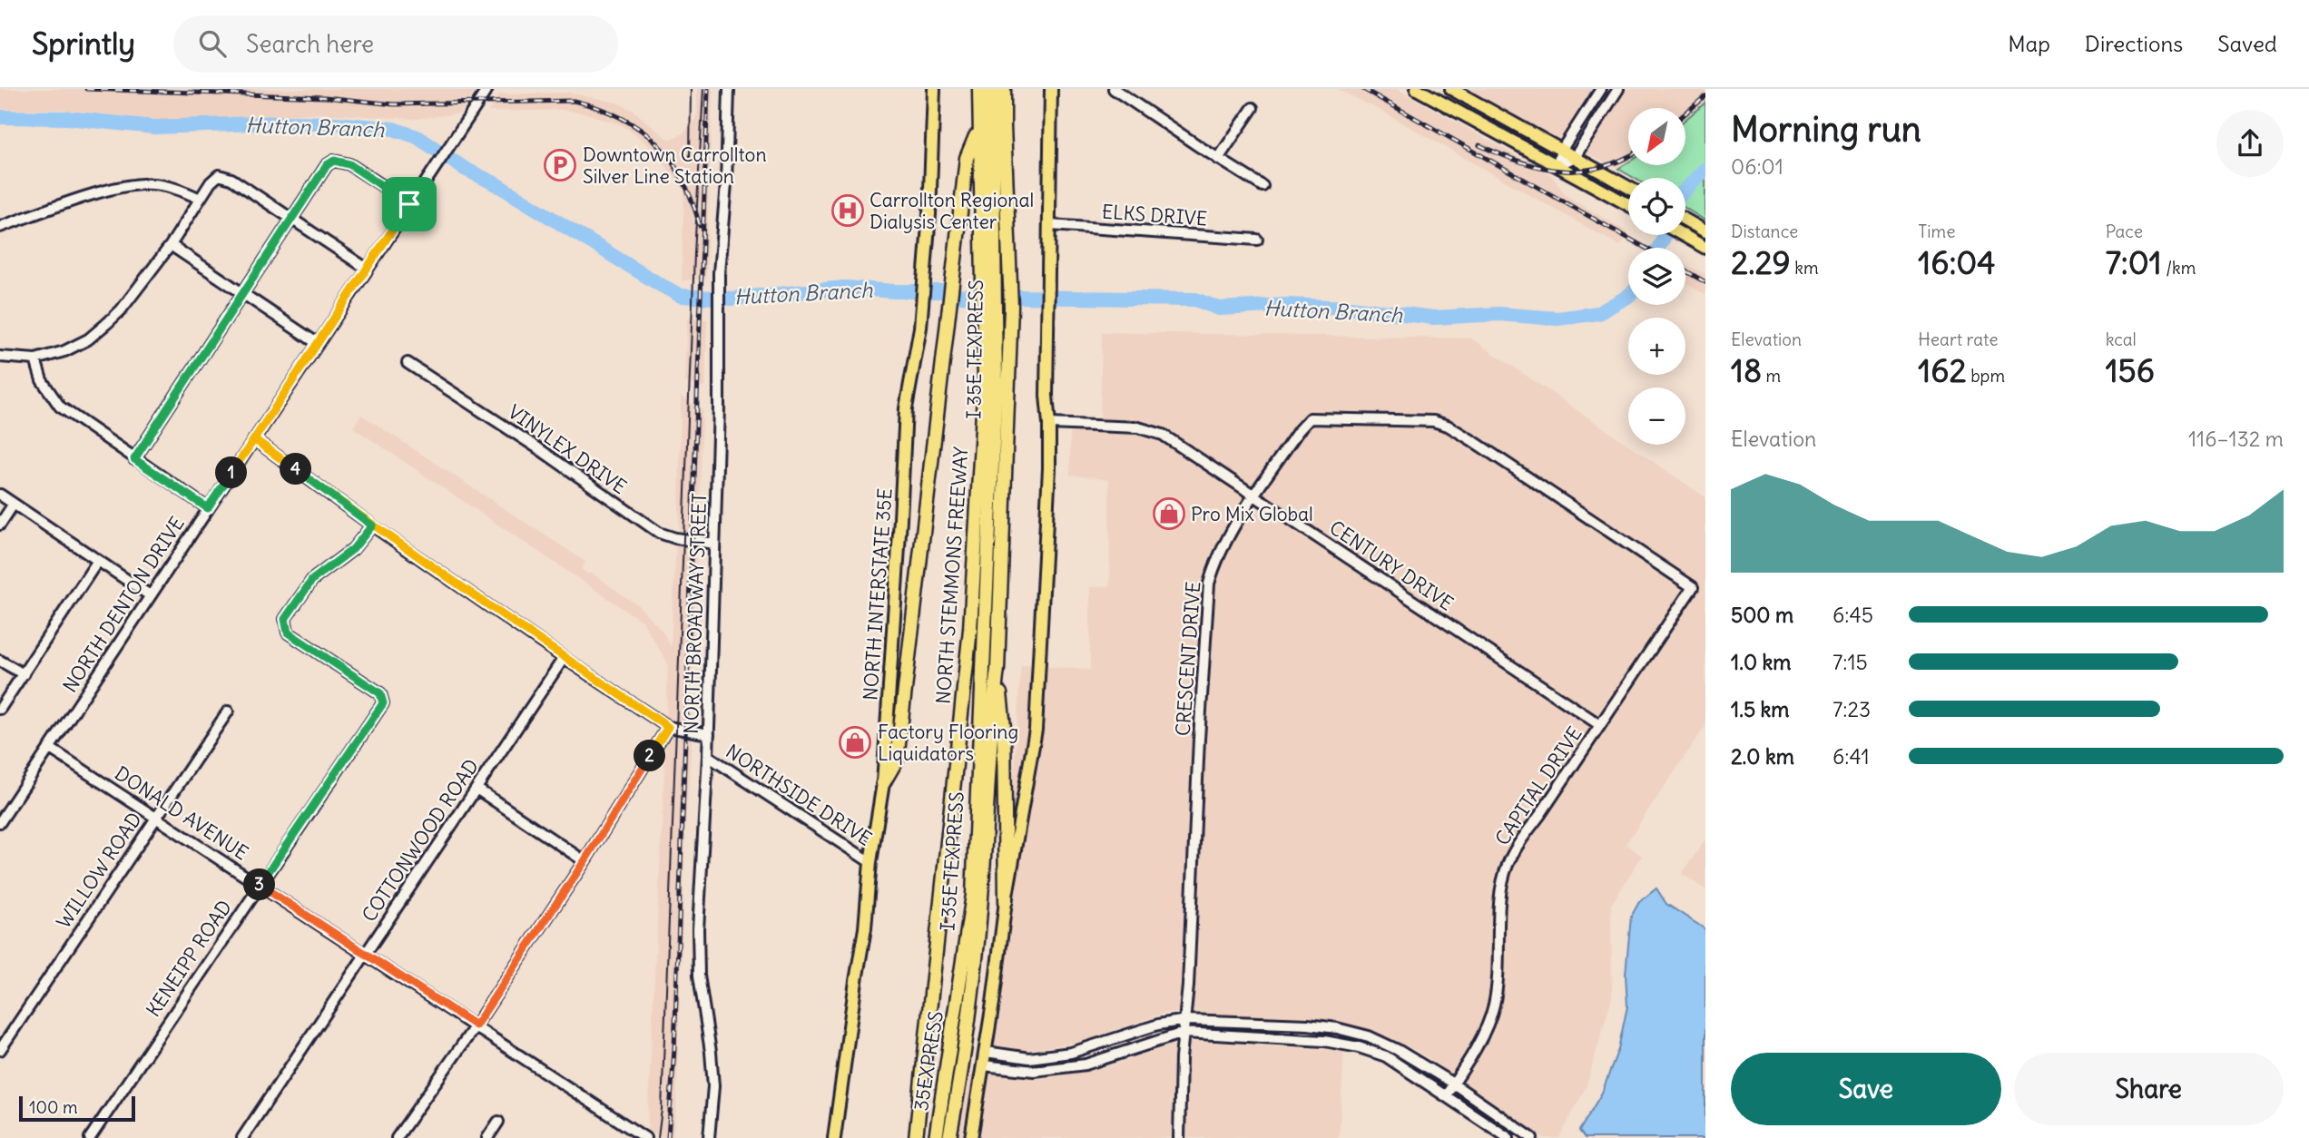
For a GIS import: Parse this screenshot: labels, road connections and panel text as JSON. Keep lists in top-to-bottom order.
{
  "streets": {
    "highway": ["I 35E TEXPRESS", "NORTH STEMMONS FREEWAY", "35EXPRESS"],
    "main road": ["NORTH INTERSTATE 35E"],
    "street": [
      "ELKS DRIVE",
      "VINYLEX DRIVE",
      "CENTURY DRIVE",
      "NORTH DENTON DRIVE",
      "NORTH BROADWAY STREET",
      "CRESCENT DRIVE",
      "CAPITAL DRIVE",
      "NORTHSIDE DRIVE",
      "DONALD AVENUE",
      "COTTONWOOD ROAD",
      "WILLOW ROAD",
      "KENEIPP ROAD"
    ]
  },
  "crossings": [
    ["I 35E TEXPRESS", "NORTH STEMMONS FREEWAY"],
    ["I 35E TEXPRESS", "35EXPRESS"],
    ["VINYLEX DRIVE", "NORTH BROADWAY STREET"],
    ["CENTURY DRIVE", "CRESCENT DRIVE"],
    ["CENTURY DRIVE", "CAPITAL DRIVE"],
    ["NORTH INTERSTATE 35E", "NORTHSIDE DRIVE"],
    ["NORTH DENTON DRIVE", "NORTHSIDE DRIVE"],
    ["NORTH DENTON DRIVE", "DONALD AVENUE"],
    ["NORTH BROADWAY STREET", "NORTHSIDE DRIVE"],
    ["CRESCENT DRIVE", "CAPITAL DRIVE"],
    ["NORTHSIDE DRIVE", "COTTONWOOD ROAD"],
    ["NORTHSIDE DRIVE", "KENEIPP ROAD"],
    ["DONALD AVENUE", "COTTONWOOD ROAD"],
    ["DONALD AVENUE", "WILLOW ROAD"],
    ["DONALD AVENUE", "KENEIPP ROAD"]
  ],
  "water": ["Hutton Branch"],
  "places": {
    "parking": ["Downtown Carrollton Silver Line Station"],
    "hospital": ["Carrollton Regional Dialysis Center"],
    "shop": ["Pro Mix Global", "Factory Flooring Liquidators"]
  },
  "scale_bar": "100 m",
  "north": "bottom left",
  "page": {
    "header": "Sprintly",
    "search": "Search here",
    "nav": ["Map", "Directions", "Saved"],
    "heading": ["Morning run", "06:01"],
    "map_buttons": ["+", "−"],
    "stats": [
      ["Distance", "2.29 km"],
      ["Time", "16:04"],
      ["Pace", "7:01 /km"],
      ["Elevation", "18 m"],
      ["Heart rate", "162 bpm"],
      ["kcal", "156"]
    ],
    "chart": ["Elevation", "116–132 m"],
    "pins": [
      "4",
      "1",
      "2",
      "3"
    ],
    "list": [
      {
        "name": "500 m",
        "note": "6:45"
      },
      {
        "name": "1.0 km",
        "note": "7:15"
      },
      {
        "name": "1.5 km",
        "note": "7:23"
      },
      {
        "name": "2.0 km",
        "note": "6:41"
      }
    ],
    "buttons": ["Save", "Share"],
    "scale": "100 m"
  }
}
